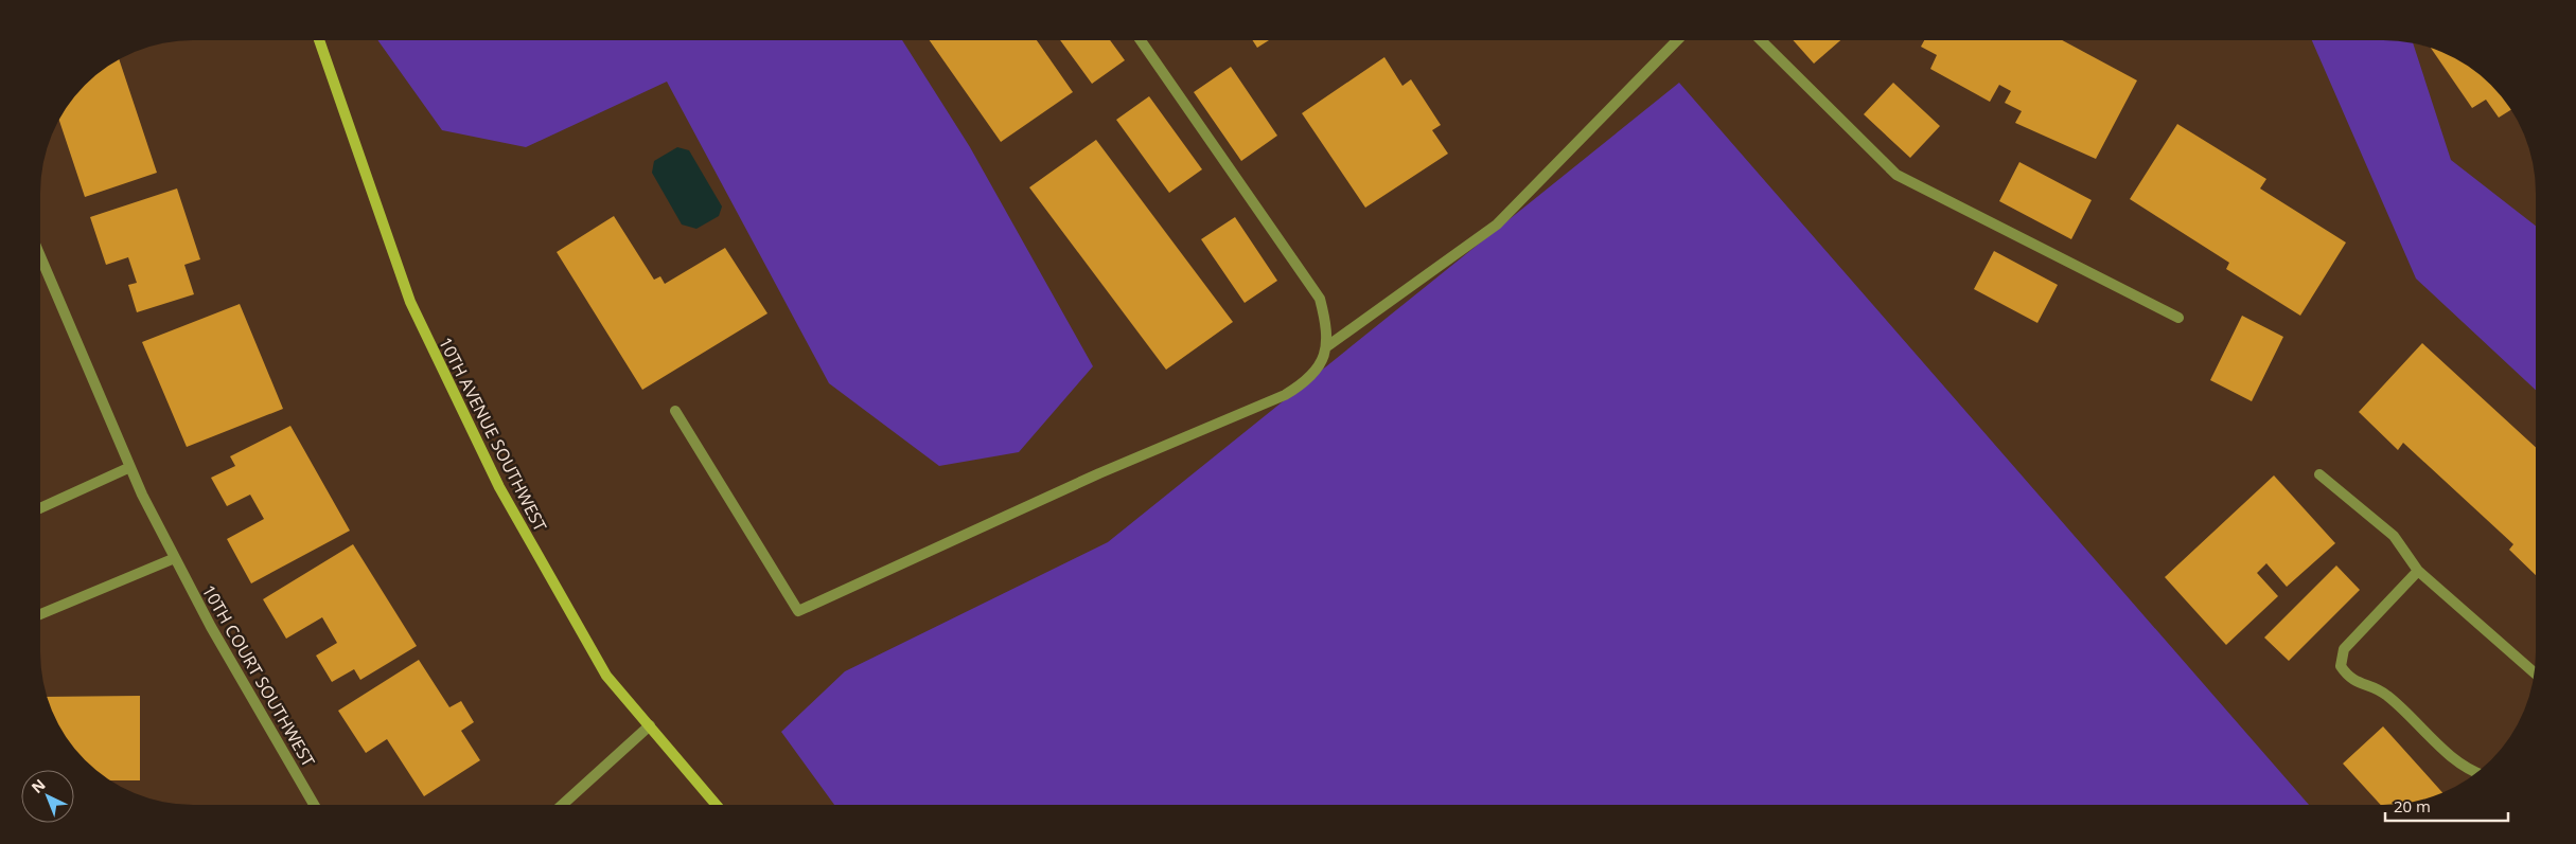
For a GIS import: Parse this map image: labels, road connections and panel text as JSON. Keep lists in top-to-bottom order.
{
  "streets": {
    "street": ["10TH AVENUE SOUTHWEST", "10TH COURT SOUTHWEST"]
  },
  "scale_bar": "20 m",
  "north": "top left"
}
